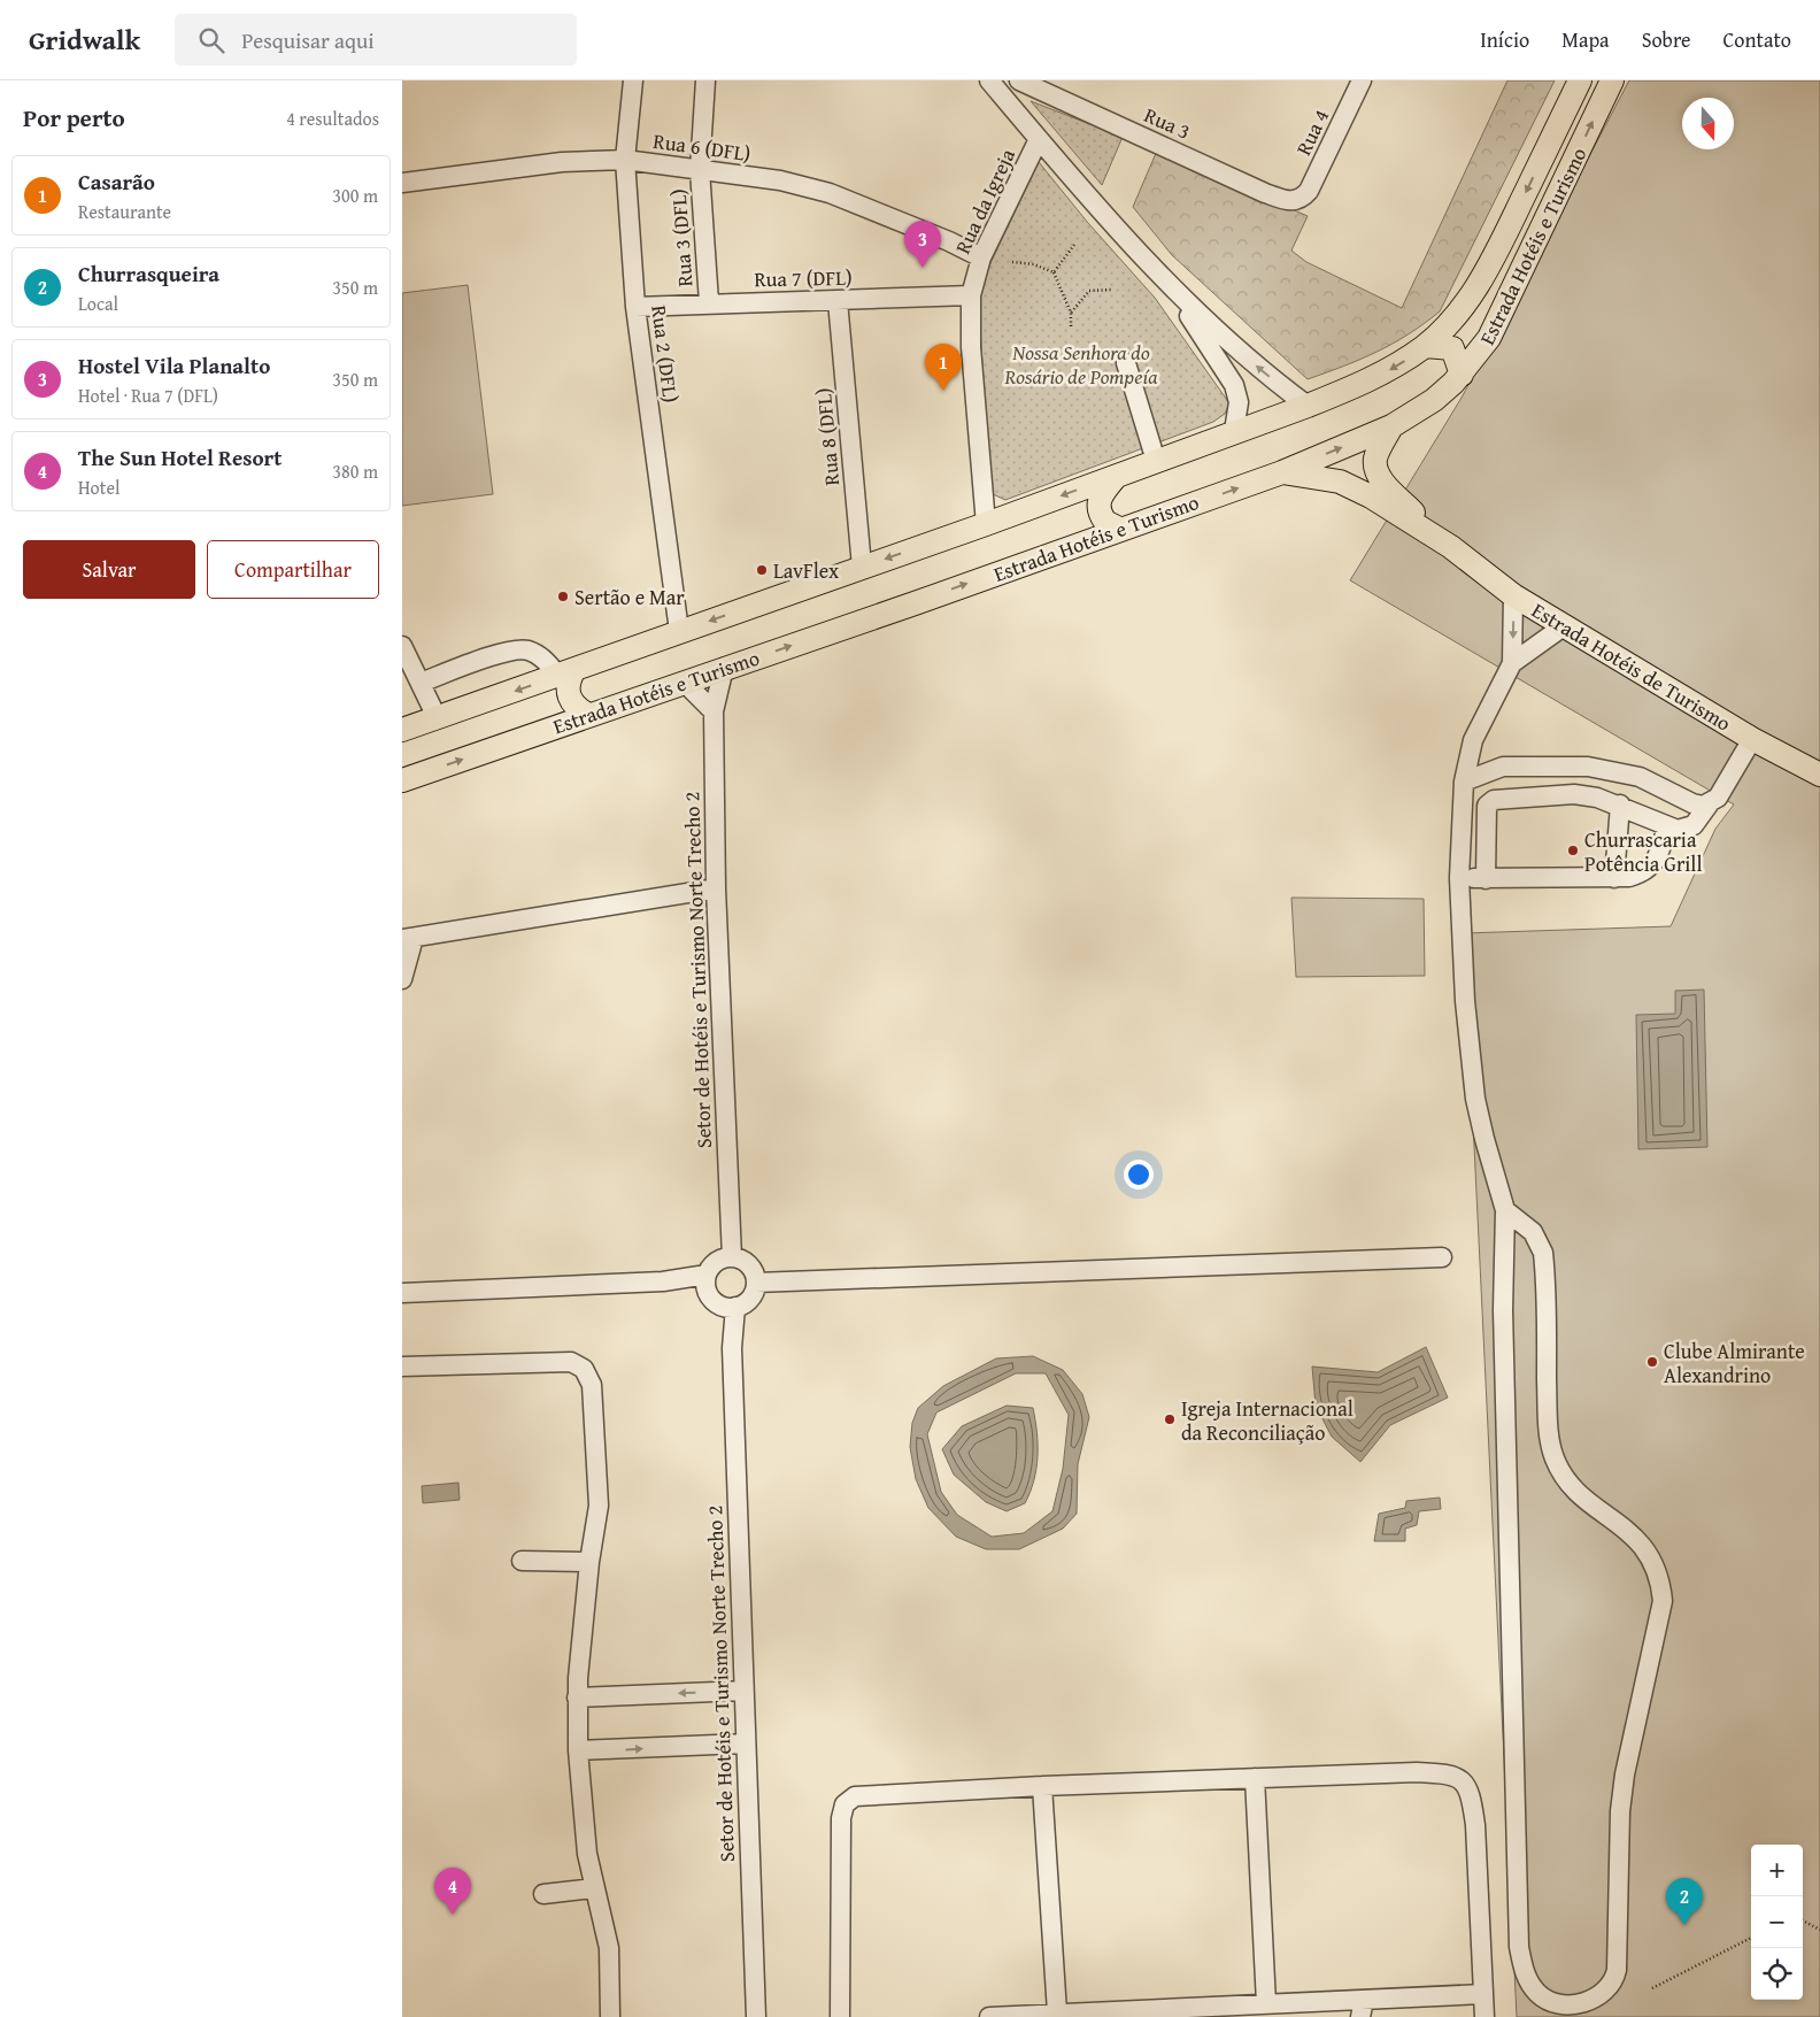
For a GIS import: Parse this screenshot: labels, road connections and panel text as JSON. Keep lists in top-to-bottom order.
{
  "streets": {
    "main road": ["Estrada Hotéis e Turismo", "Estrada Hotéis de Turismo"],
    "street": [
      "Rua 3",
      "Rua 4",
      "Rua 6 (DFL)",
      "Rua da Igreja",
      "Rua 3 (DFL)",
      "Rua 7 (DFL)",
      "Rua 2 (DFL)",
      "Rua 8 (DFL)",
      "Setor de Hotéis e Turismo Norte Trecho 2"
    ]
  },
  "crossings": [
    ["Rua 3", "Rua 4"],
    ["Rua 6 (DFL)", "Rua da Igreja"],
    ["Rua 6 (DFL)", "Rua 3 (DFL)"],
    ["Rua 6 (DFL)", "Rua 2 (DFL)"],
    ["Rua da Igreja", "Estrada Hotéis e Turismo"],
    ["Rua da Igreja", "Rua 7 (DFL)"],
    ["Rua 3 (DFL)", "Rua 7 (DFL)"],
    ["Estrada Hotéis e Turismo", "Rua 2 (DFL)"],
    ["Estrada Hotéis e Turismo", "Rua 8 (DFL)"],
    ["Estrada Hotéis e Turismo", "Estrada Hotéis de Turismo"],
    ["Estrada Hotéis e Turismo", "Setor de Hotéis e Turismo Norte Trecho 2"],
    ["Rua 7 (DFL)", "Rua 2 (DFL)"],
    ["Rua 7 (DFL)", "Rua 8 (DFL)"]
  ],
  "parks": ["Nossa Senhora do Rosário de Pompeía"],
  "places": [
    "LavFlex",
    "Sertão e Mar",
    "Churrascaria Potência Grill",
    "Clube Almirante Alexandrino",
    "Igreja Internacional da Reconciliação"
  ],
  "north": "bottom",
  "page": {
    "header": "Gridwalk",
    "search": "Pesquisar aqui",
    "nav": [
      "Início",
      "Mapa",
      "Sobre",
      "Contato"
    ],
    "heading": ["Por perto", "4 resultados"],
    "list": [
      {
        "mark": "1",
        "name": "Casarão",
        "note": "Restaurante",
        "value": "300 m"
      },
      {
        "mark": "2",
        "name": "Churrasqueira",
        "note": "Local",
        "value": "350 m"
      },
      {
        "mark": "3",
        "name": "Hostel Vila Planalto",
        "note": "Hotel · Rua 7 (DFL)",
        "value": "350 m"
      },
      {
        "mark": "4",
        "name": "The Sun Hotel Resort",
        "note": "Hotel",
        "value": "380 m"
      }
    ],
    "pins": [
      "3",
      "1",
      "4",
      "2"
    ],
    "buttons": ["Salvar", "Compartilhar"],
    "map_buttons": ["+", "−"]
  }
}
